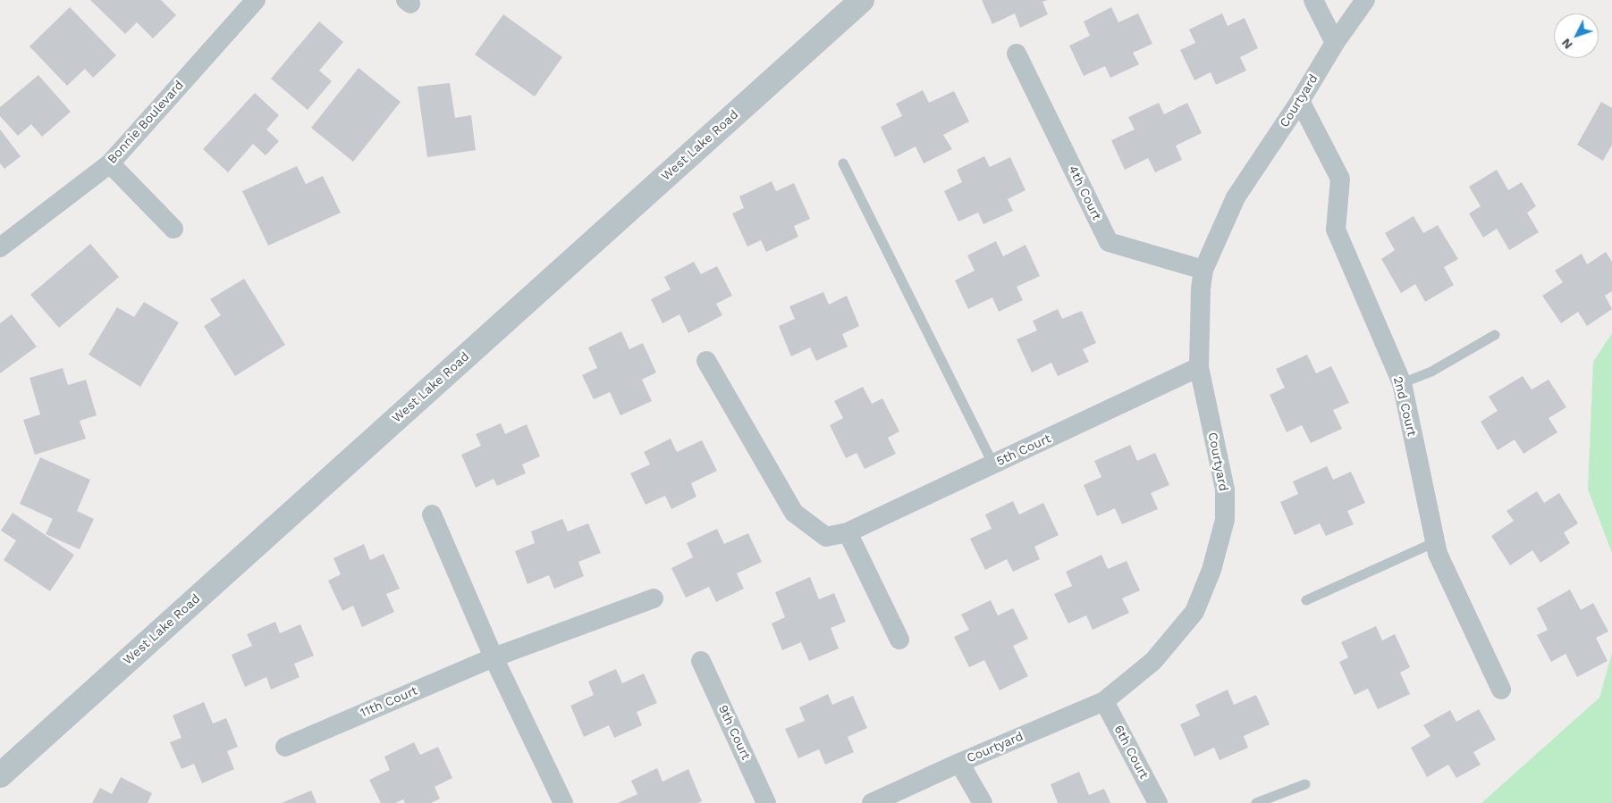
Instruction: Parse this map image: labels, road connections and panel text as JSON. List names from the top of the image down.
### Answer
{
  "streets": {
    "street": [
      "Courtyard",
      "Bonnie Boulevard",
      "West Lake Road",
      "4th Court",
      "2nd Court",
      "5th Court",
      "11th Court",
      "9th Court",
      "6th Court"
    ]
  },
  "crossings": [
    ["Courtyard", "4th Court"],
    ["Courtyard", "2nd Court"],
    ["Courtyard", "5th Court"],
    ["Courtyard", "6th Court"]
  ],
  "north": "bottom left"
}
